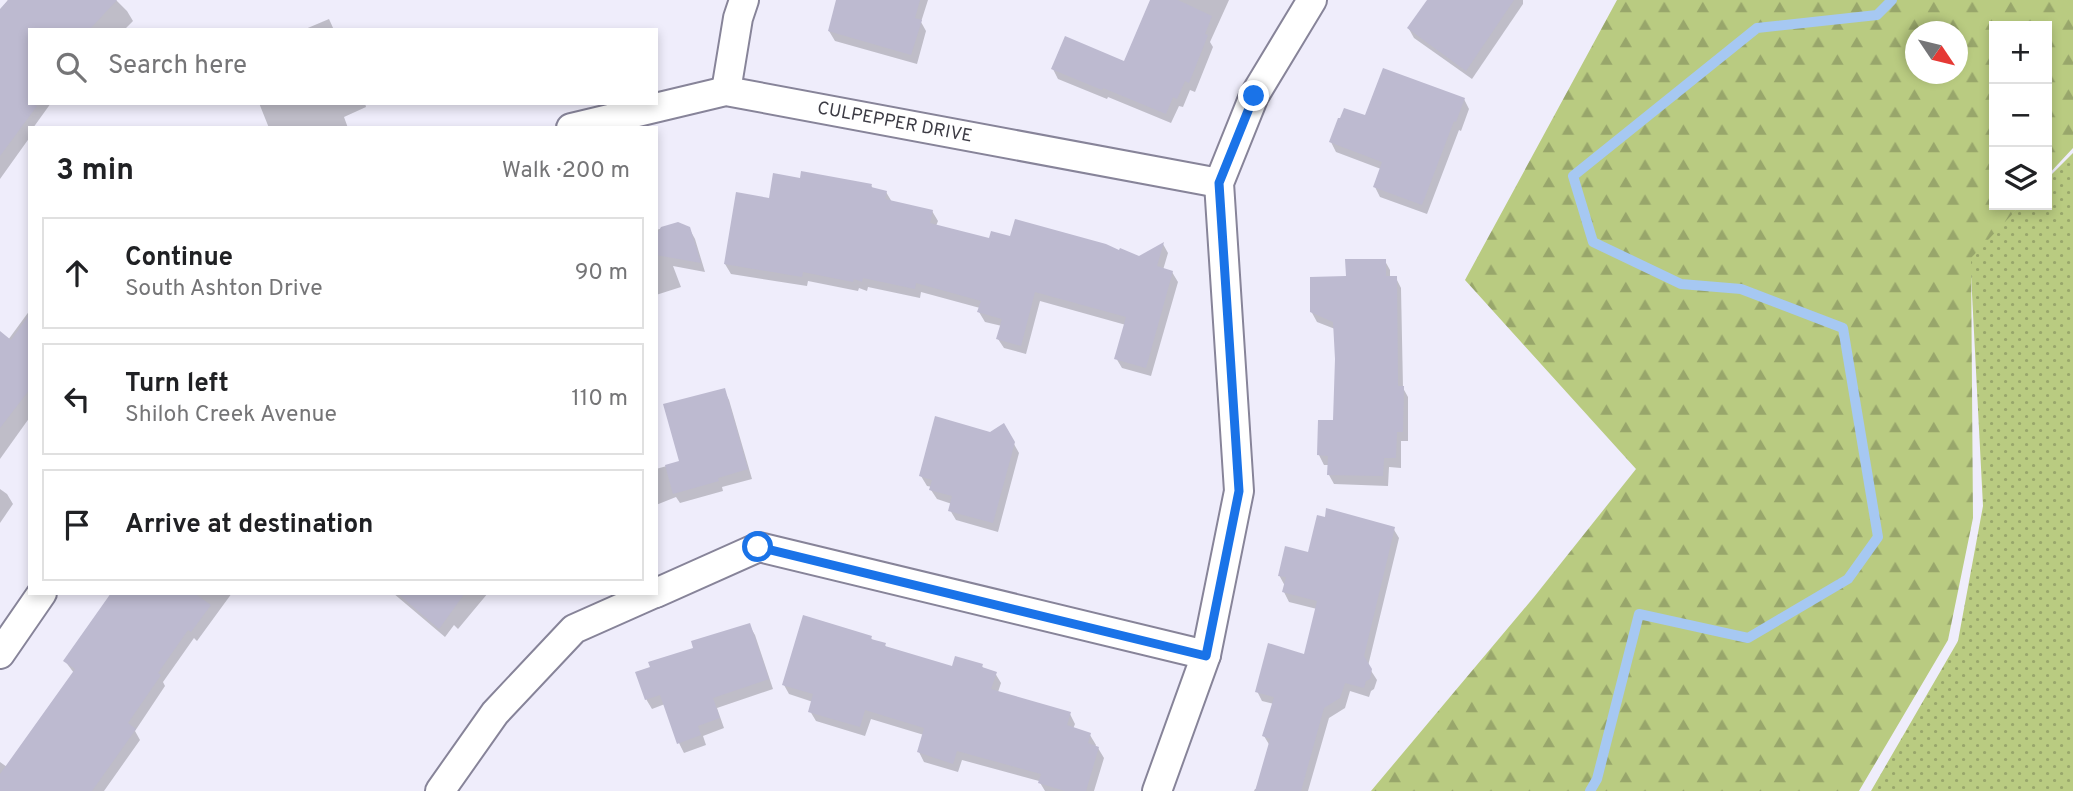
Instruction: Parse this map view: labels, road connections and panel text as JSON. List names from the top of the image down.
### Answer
{
  "streets": {
    "street": ["CULPEPPER DRIVE"]
  },
  "north": "bottom right",
  "page": {
    "map_buttons": ["+", "−"],
    "search": "Search here",
    "heading": ["3 min", "Walk · 200 m"],
    "list": [
      ["Continue", "South Ashton Drive", "90 m"],
      ["Turn left", "Shiloh Creek Avenue", "110 m"],
      "Arrive at destination"
    ]
  }
}
